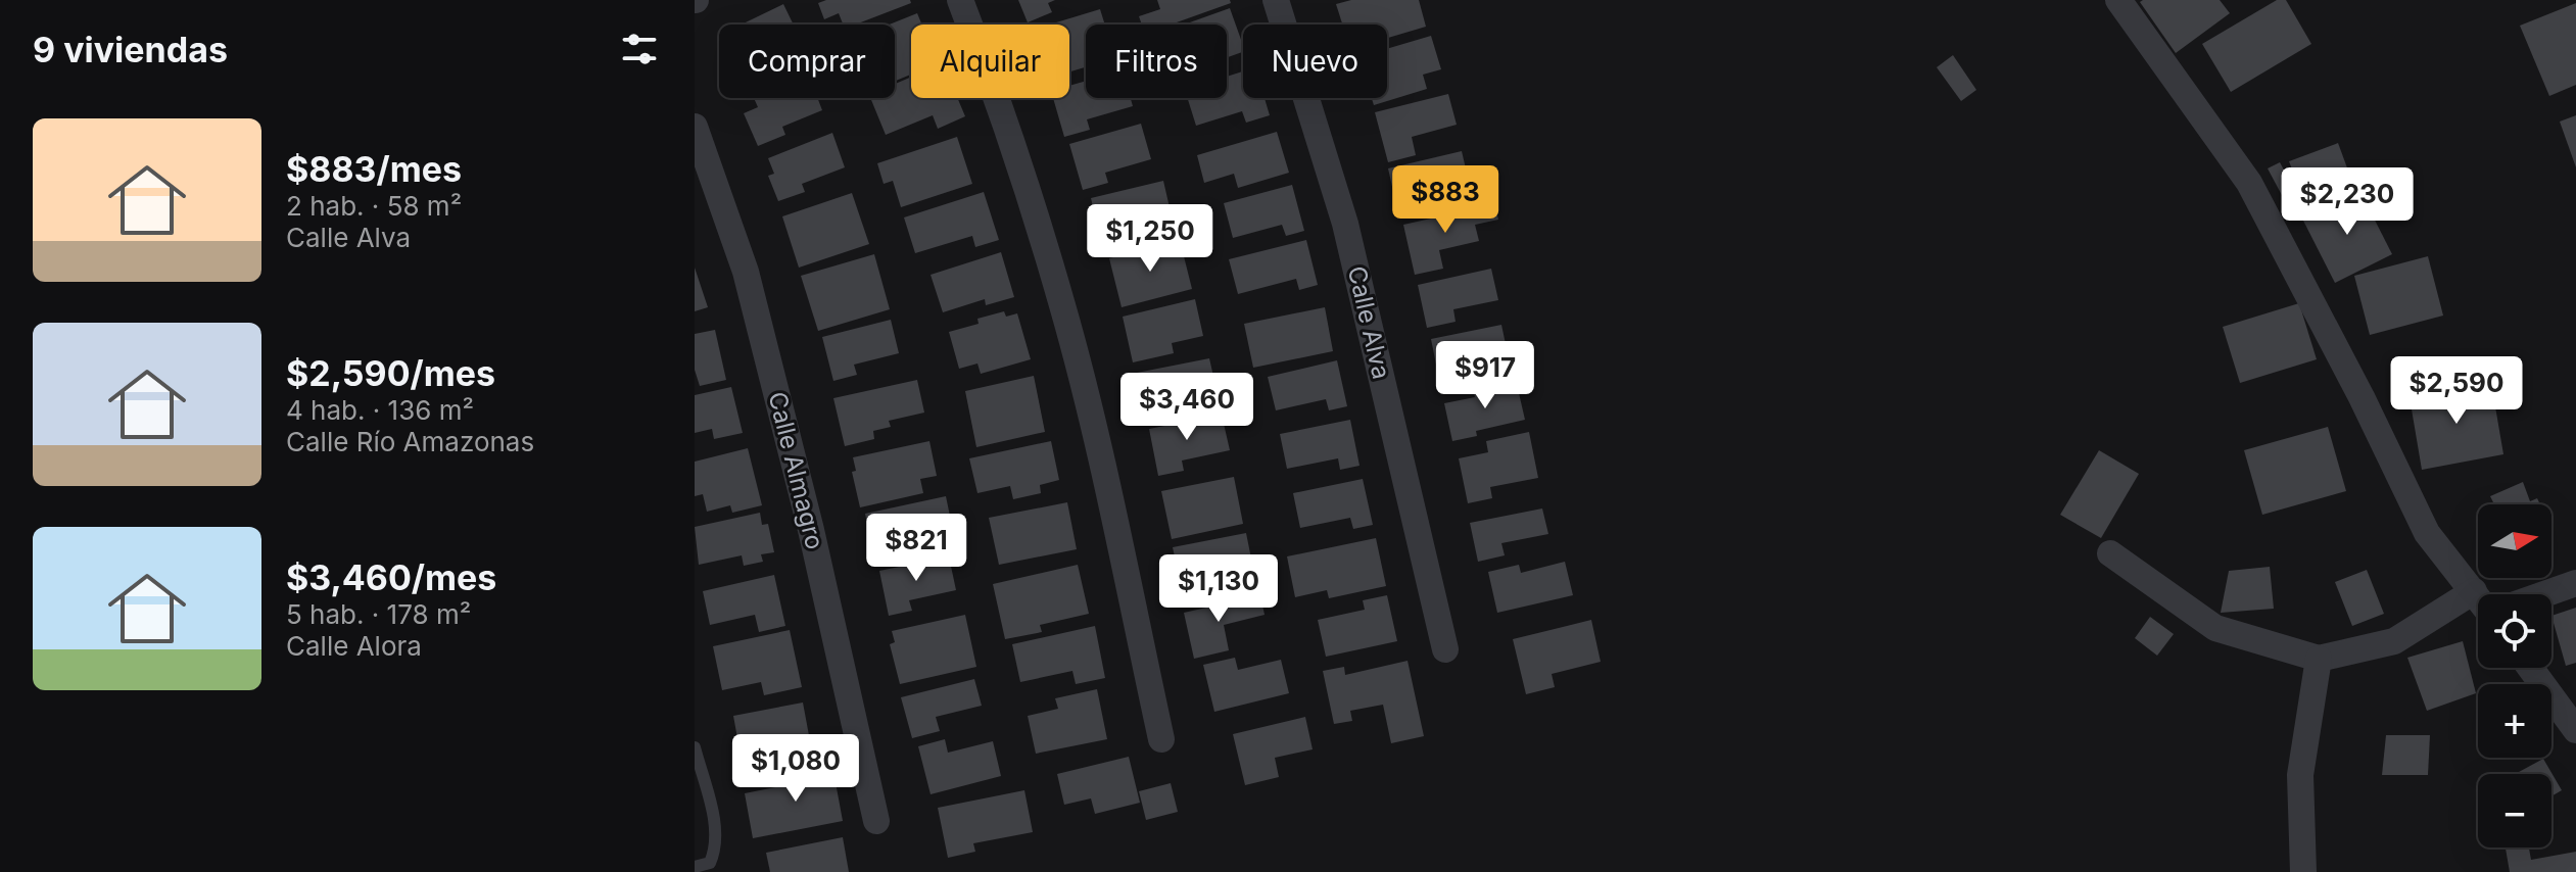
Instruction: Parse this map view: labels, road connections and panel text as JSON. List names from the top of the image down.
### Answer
{
  "streets": {
    "street": ["Calle Alva", "Calle Almagro"]
  },
  "north": "right",
  "page": {
    "heading": "9 viviendas",
    "chip": [
      "Comprar",
      "Alquilar",
      "Filtros",
      "Nuevo"
    ],
    "list": [
      {
        "name": "$883/mes",
        "note": "2 hab. · 58 m² · Calle Alva"
      },
      {
        "name": "$2,590/mes",
        "note": "4 hab. · 136 m² · Calle Río Amazonas"
      },
      {
        "name": "$3,460/mes",
        "note": "5 hab. · 178 m² · Calle Alora"
      }
    ],
    "price": [
      "$883",
      "$2,230",
      "$1,250",
      "$917",
      "$2,590",
      "$3,460",
      "$821",
      "$1,130",
      "$1,080"
    ],
    "map_buttons": ["+", "−"]
  }
}
